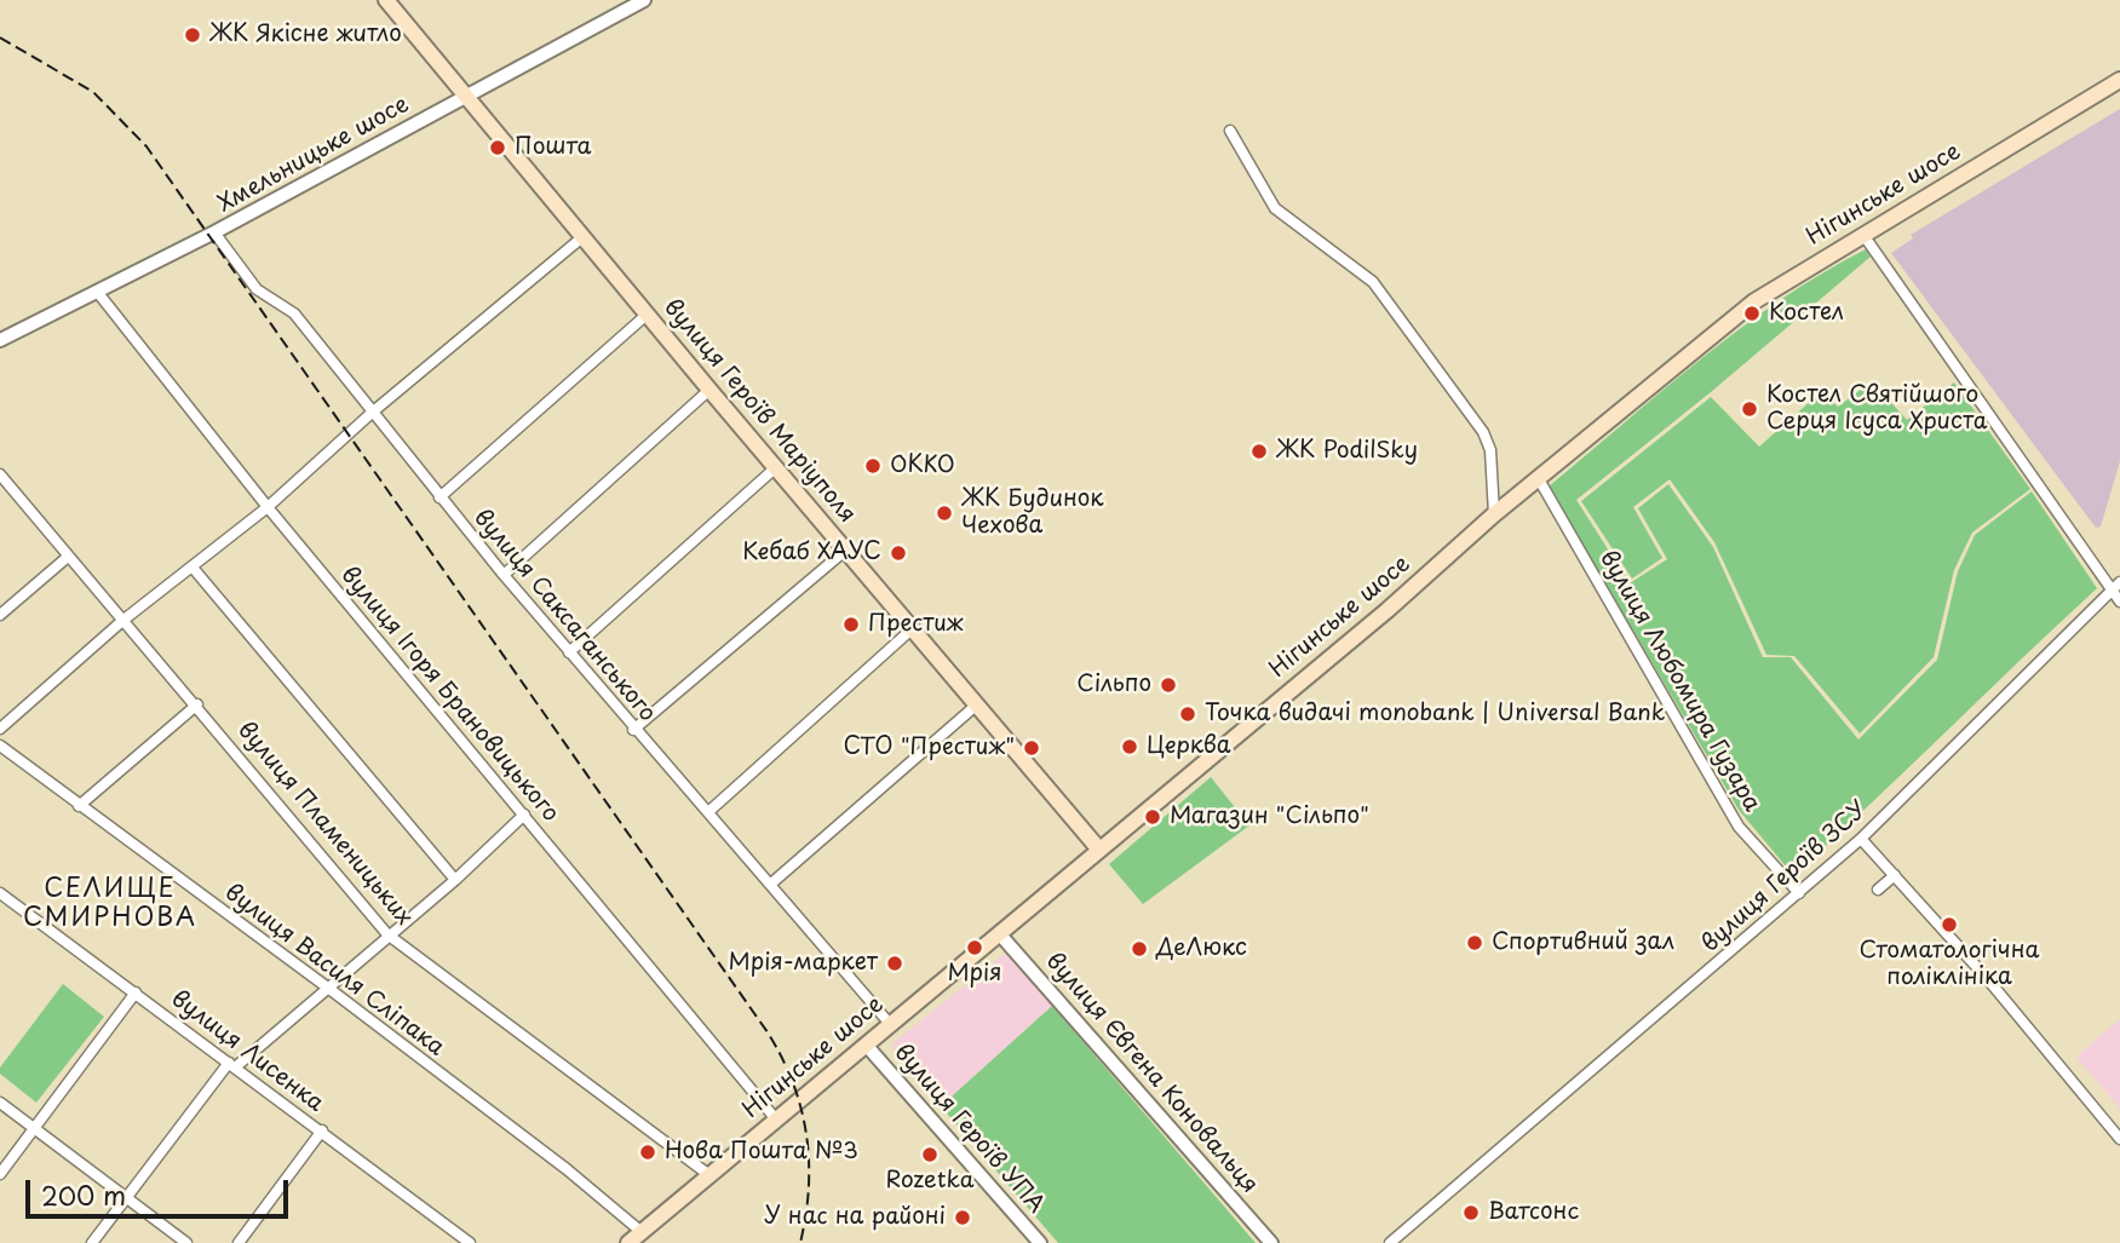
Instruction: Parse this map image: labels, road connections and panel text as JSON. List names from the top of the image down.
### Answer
{
  "streets": {
    "main road": ["Нігинське шосе", "вулиця Героїв Маріуполя"],
    "street": [
      "Хмельницьке шосе",
      "вулиця Саксаганського",
      "вулиця Любомира Гузара",
      "вулиця Ігоря Брановицького",
      "вулиця Пламеницьких",
      "вулиця Героїв ЗСУ",
      "вулиця Василя Сліпака",
      "вулиця Лисенка",
      "вулиця Євгена Коновальця",
      "вулиця Героїв УПА"
    ]
  },
  "crossings": [
    ["Хмельницьке шосе", "вулиця Героїв Маріуполя"],
    ["Хмельницьке шосе", "вулиця Саксаганського"],
    ["Хмельницьке шосе", "вулиця Ігоря Брановицького"],
    ["Нігинське шосе", "вулиця Героїв Маріуполя"],
    ["Нігинське шосе", "вулиця Саксаганського"],
    ["Нігинське шосе", "вулиця Любомира Гузара"],
    ["Нігинське шосе", "вулиця Ігоря Брановицького"],
    ["Нігинське шосе", "вулиця Пламеницьких"],
    ["Нігинське шосе", "вулиця Василя Сліпака"],
    ["Нігинське шосе", "вулиця Євгена Коновальця"],
    ["Нігинське шосе", "вулиця Героїв УПА"],
    ["вулиця Любомира Гузара", "вулиця Героїв ЗСУ"]
  ],
  "districts": ["СЕЛИЩЕ СМИРНОВА"],
  "places": [
    "ЖК Якісне житло",
    "Пошта",
    "Костел",
    "Костел Святійшого Серця Ісуса Христа",
    "ЖК PodilSky",
    "ОККО",
    "ЖК Будинок Чехова",
    "Кебаб ХАУС",
    "Престиж",
    "Сільпо",
    "Точка видачі monobank | Universal Bank",
    "Церква",
    "СТО \"Престиж\"",
    "Магазин \"Сільпо\"",
    "Стоматологічна поліклініка",
    "Спортивний зал",
    "Мрія",
    "ДеЛюкс",
    "Мрія-маркет",
    "Нова Пошта №3",
    "Rozetka",
    "Ватсонс",
    "У нас на районі"
  ],
  "scale_bar": "200 m"
}
